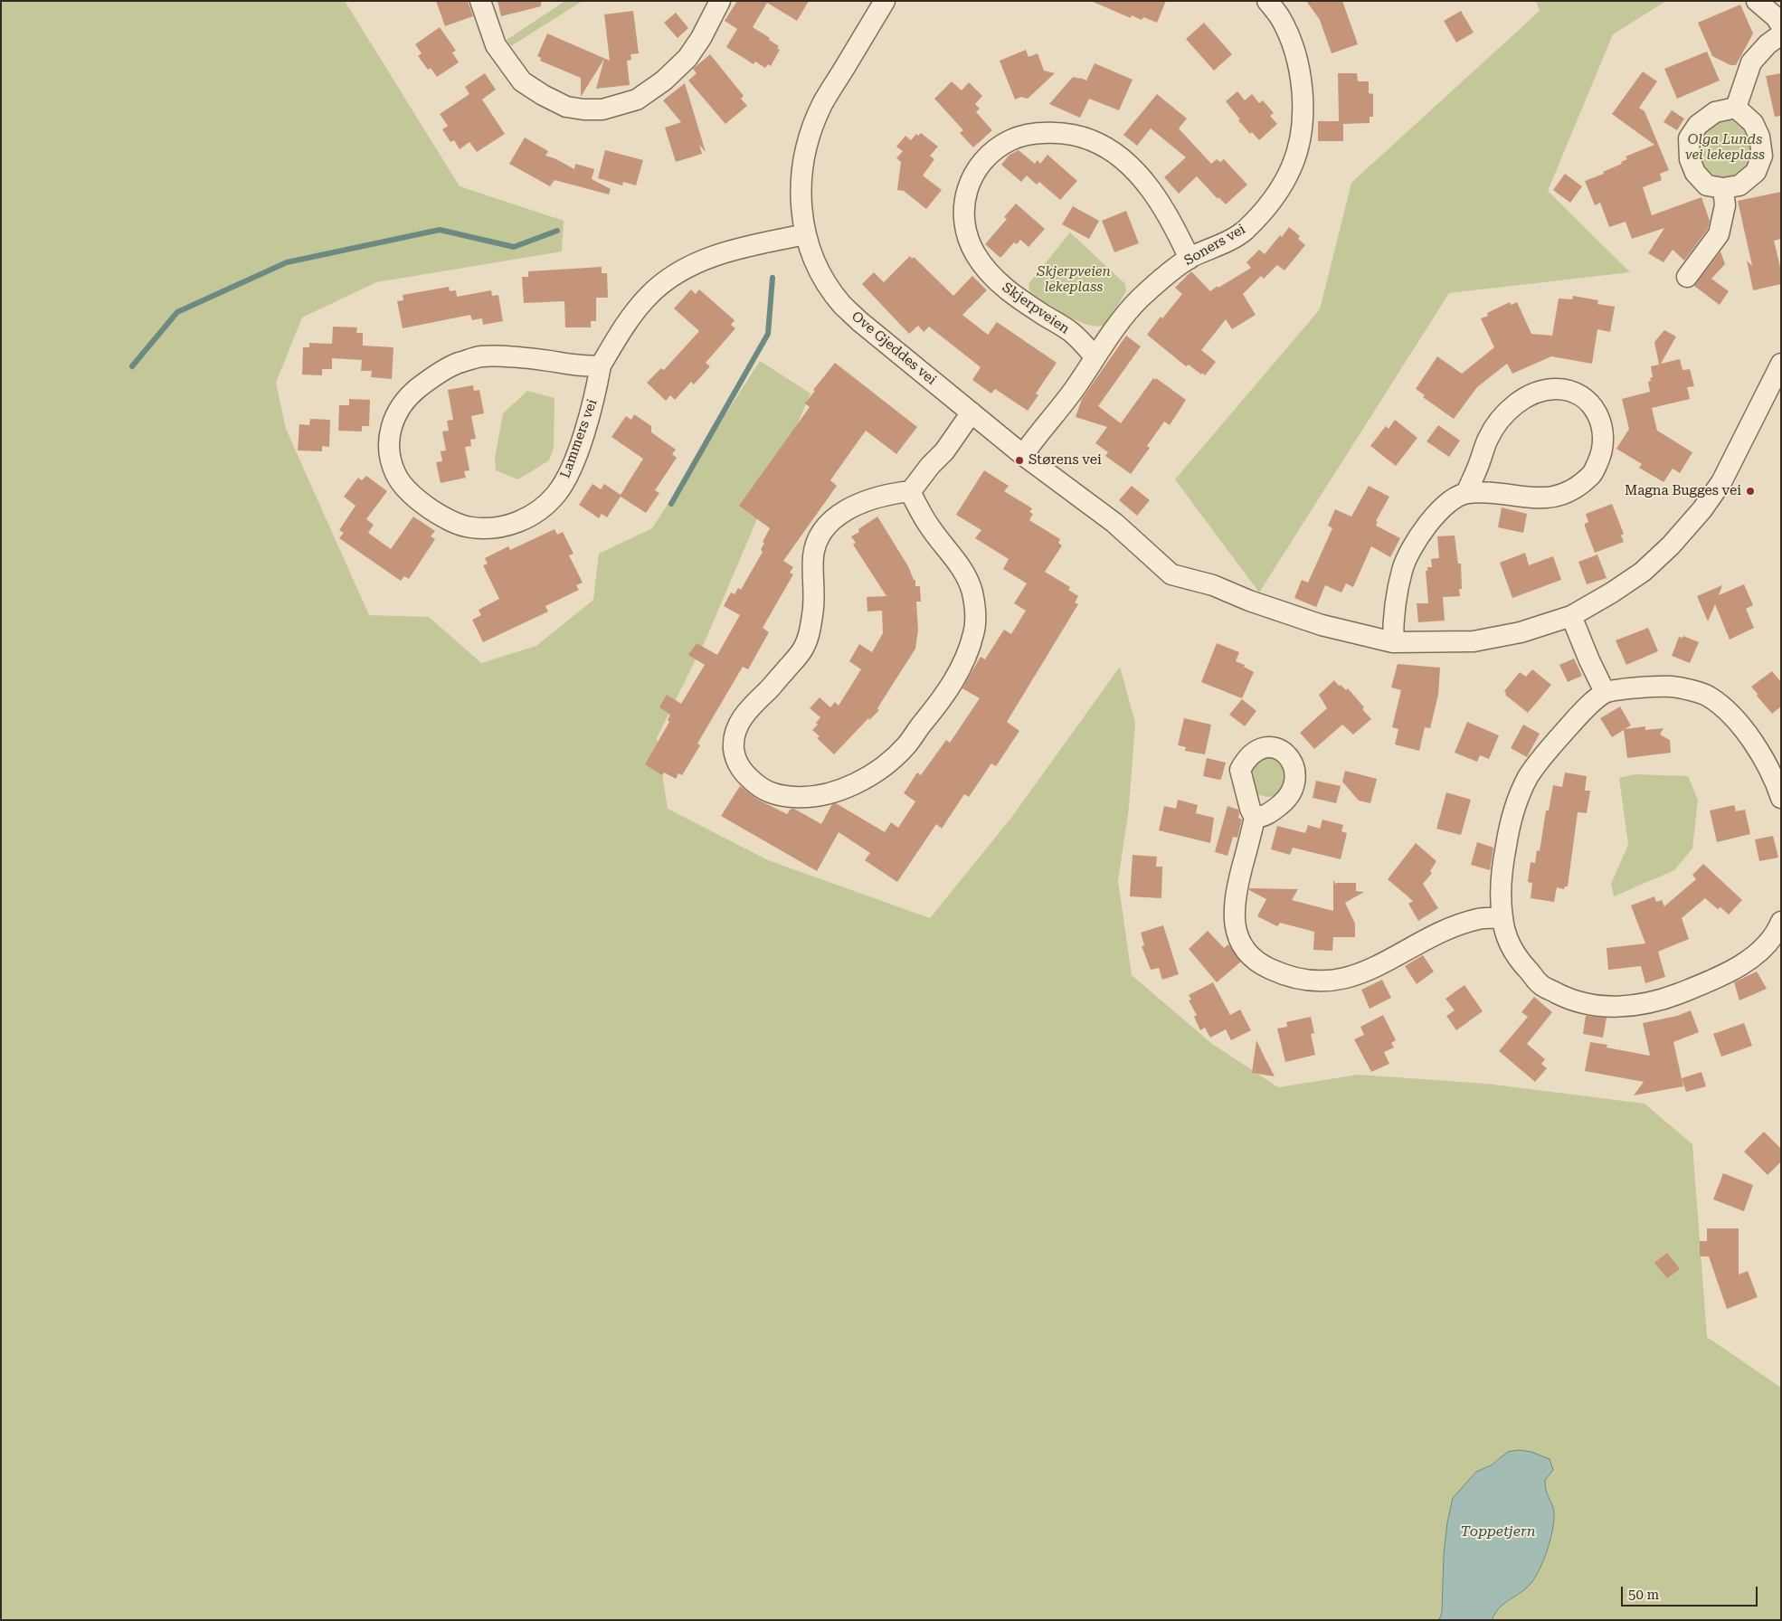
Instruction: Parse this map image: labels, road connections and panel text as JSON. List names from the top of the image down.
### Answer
{
  "streets": {
    "street": [
      "Soners vei",
      "Skjerpveien",
      "Ove Gjeddes vei",
      "Lammers vei"
    ]
  },
  "crossings": [
    ["Soners vei", "Skjerpveien"],
    ["Soners vei", "Ove Gjeddes vei"],
    ["Ove Gjeddes vei", "Lammers vei"]
  ],
  "water": ["Toppetjern"],
  "parks": ["Olga Lunds vei lekeplass", "Skjerpveien lekeplass"],
  "places": ["Størens vei", "Magna Bugges vei"],
  "scale_bar": "50 m"
}
